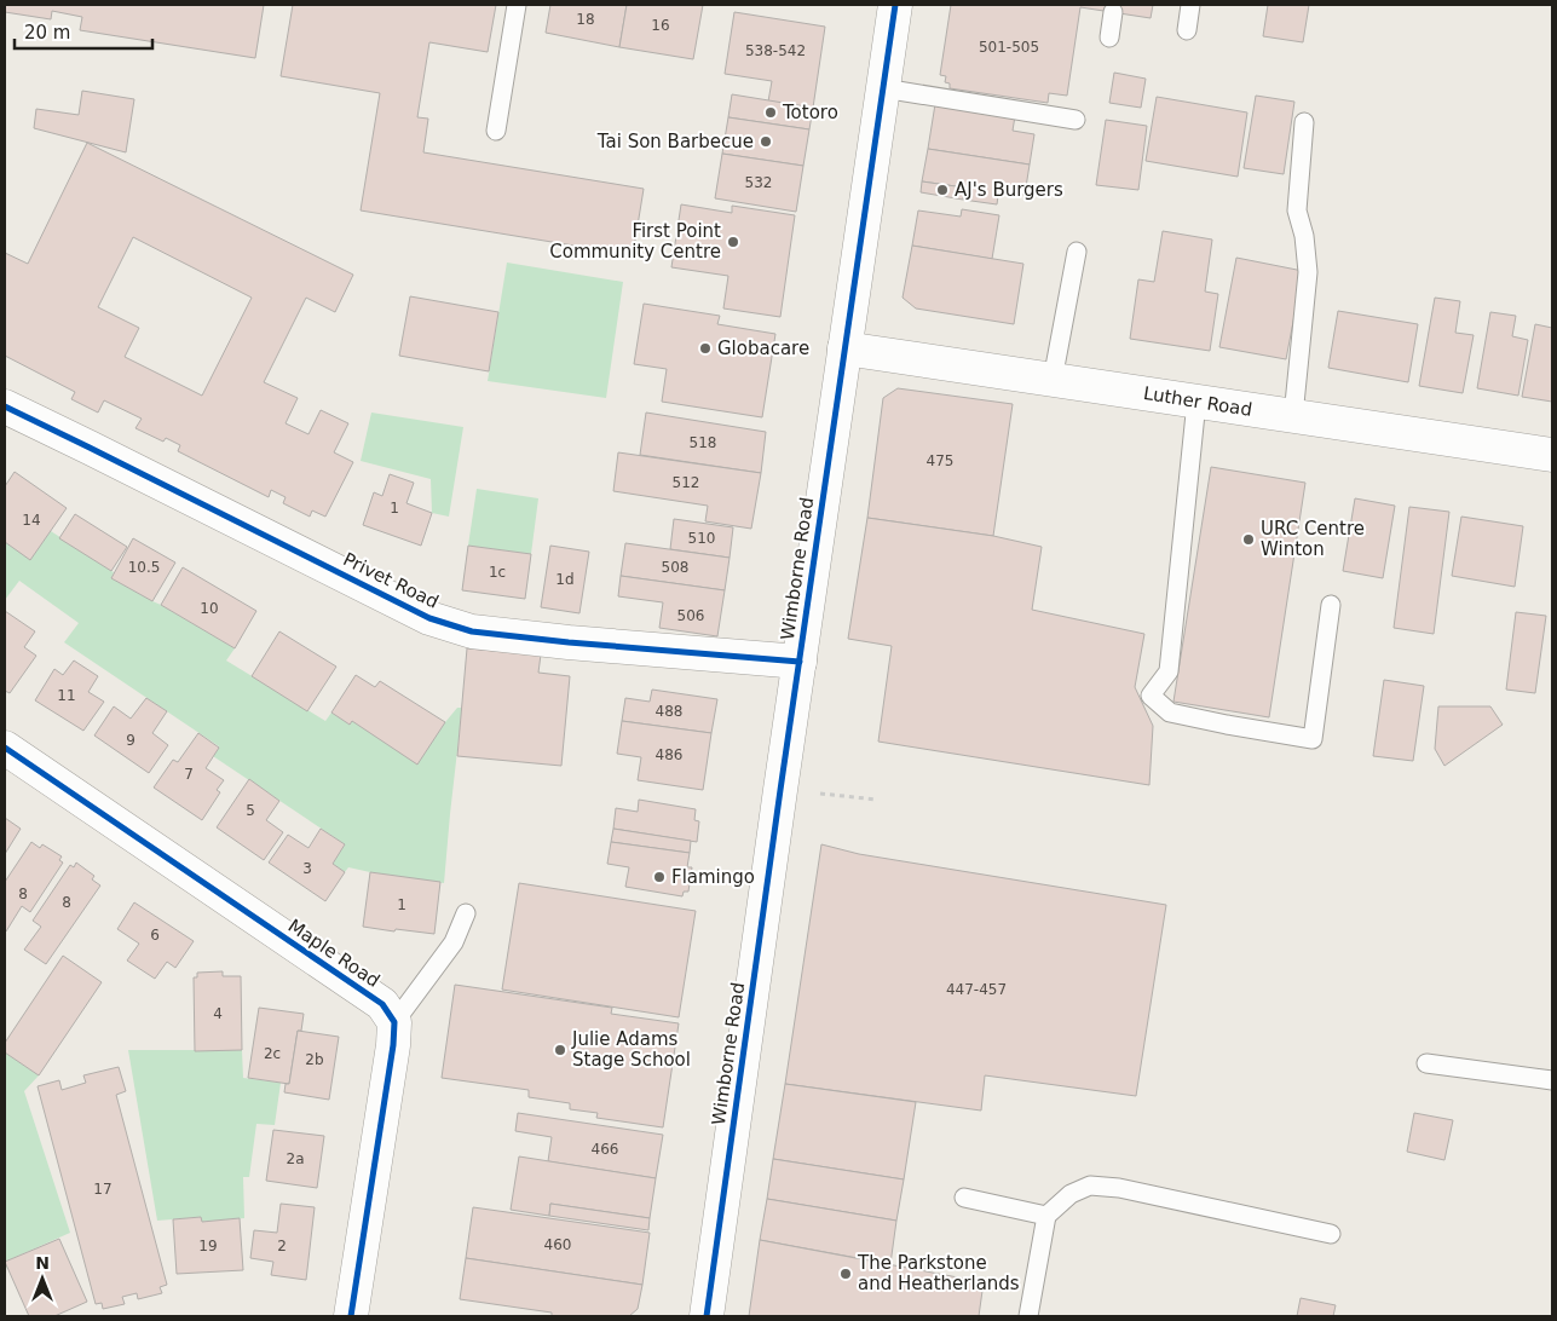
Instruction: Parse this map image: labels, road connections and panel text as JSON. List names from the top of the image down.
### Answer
{
  "streets": {
    "street": [
      "Luther Road",
      "Wimborne Road",
      "Privet Road",
      "Maple Road"
    ]
  },
  "crossings": [
    ["Luther Road", "Wimborne Road"],
    ["Wimborne Road", "Privet Road"]
  ],
  "places": [
    "Totoro",
    "Tai Son Barbecue",
    "AJ's Burgers",
    "First Point Community Centre",
    "Globacare",
    "URC Centre Winton",
    "Flamingo",
    "Julie Adams Stage School",
    "The Parkstone and Heatherlands"
  ],
  "house_numbers": [
    "18",
    "16",
    "501-505",
    "538-542",
    "532",
    "518",
    "475",
    "512",
    "1",
    "14",
    "510",
    "10.5",
    "508",
    "1c",
    "1d",
    "10",
    "506",
    "11",
    "488",
    "9",
    "486",
    "7",
    "5",
    "3",
    "8",
    "8",
    "1",
    "6",
    "447-457",
    "4",
    "2c",
    "2b",
    "466",
    "2a",
    "17",
    "460",
    "19",
    "2"
  ],
  "scale_bar": "20 m",
  "north": "top"
}
